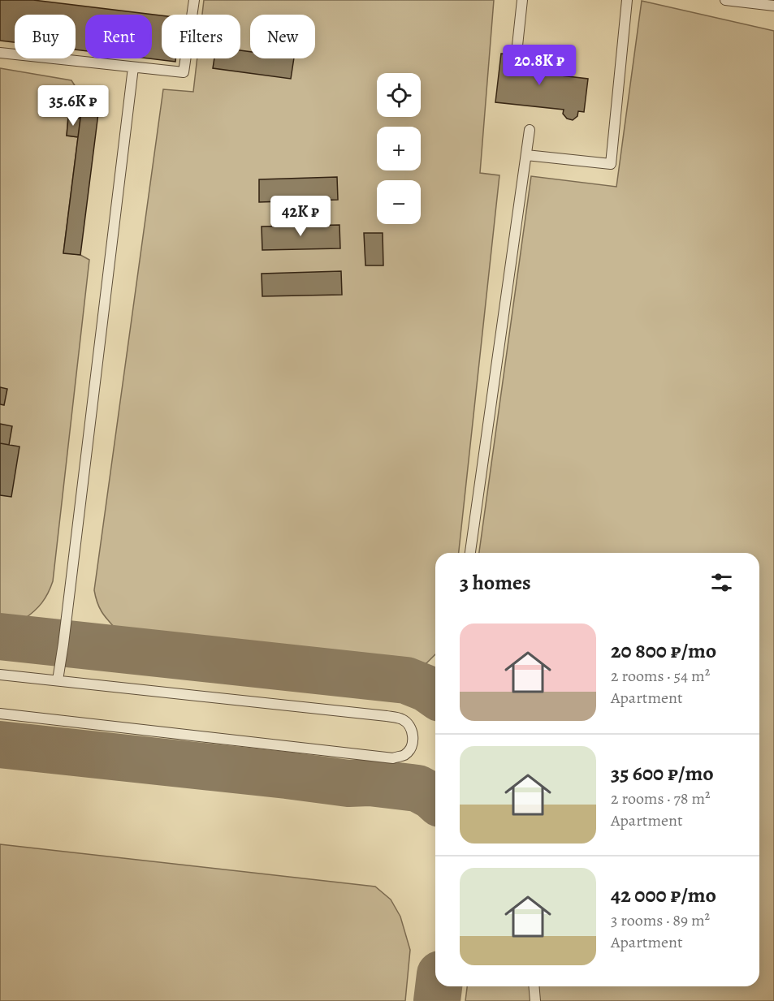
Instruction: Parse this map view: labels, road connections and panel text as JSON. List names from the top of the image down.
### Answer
{
  "page": {
    "chip": [
      "Buy",
      "Rent",
      "Filters",
      "New"
    ],
    "price": ["20.8K ₽", "35.6K ₽", "42K ₽"],
    "map_buttons": ["+", "−"],
    "heading": "3 homes",
    "list": [
      {
        "name": "20 800 ₽/mo",
        "note": "2 rooms · 54 m² · Apartment"
      },
      {
        "name": "35 600 ₽/mo",
        "note": "2 rooms · 78 m² · Apartment"
      },
      {
        "name": "42 000 ₽/mo",
        "note": "3 rooms · 89 m² · Apartment"
      }
    ]
  }
}
